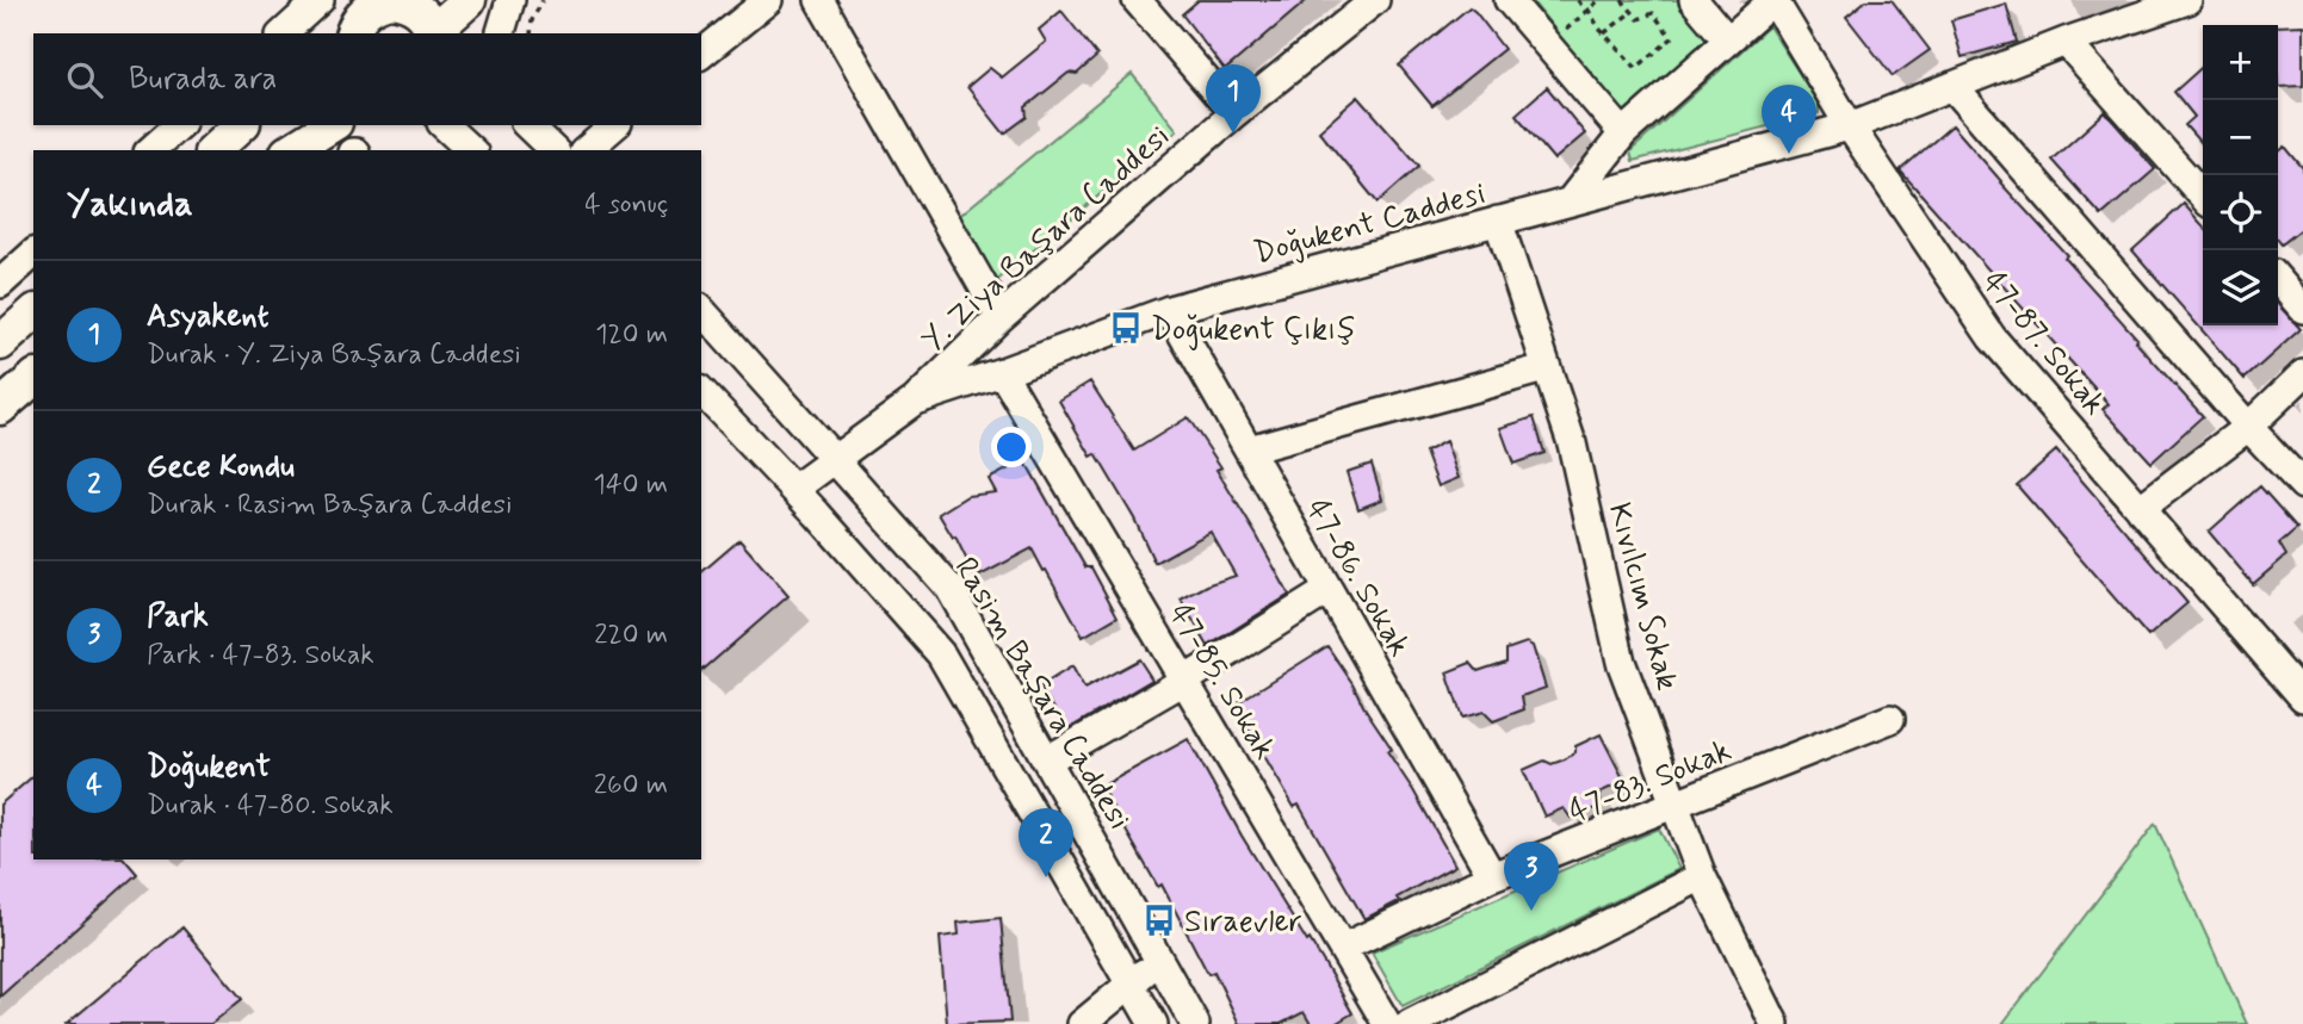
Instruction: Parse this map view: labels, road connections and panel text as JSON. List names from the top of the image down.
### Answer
{
  "streets": {
    "street": [
      "Doğukent Caddesi",
      "Y. Ziya Başara Caddesi",
      "47-87. Sokak",
      "47-86. Sokak",
      "Kıvılcım Sokak",
      "47-85. Sokak",
      "Rasim Başara Caddesi",
      "47-83. Sokak"
    ]
  },
  "crossings": [
    ["Doğukent Caddesi", "Y. Ziya Başara Caddesi"],
    ["Doğukent Caddesi", "47-87. Sokak"],
    ["Doğukent Caddesi", "47-86. Sokak"],
    ["Doğukent Caddesi", "Kıvılcım Sokak"],
    ["Doğukent Caddesi", "47-85. Sokak"],
    ["Y. Ziya Başara Caddesi", "Rasim Başara Caddesi"],
    ["47-86. Sokak", "47-83. Sokak"],
    ["Kıvılcım Sokak", "47-83. Sokak"],
    ["47-85. Sokak", "47-83. Sokak"]
  ],
  "places": {
    "bus stop": ["Doğukent Çıkış", "Sıraevler"]
  },
  "page": {
    "map_buttons": ["+", "−"],
    "search": "Burada ara",
    "pins": [
      "1",
      "4",
      "2",
      "3"
    ],
    "heading": ["Yakında", "4 sonuç"],
    "list": [
      {
        "mark": "1",
        "name": "Asyakent",
        "note": "Durak · Y. Ziya Başara Caddesi",
        "value": "120 m"
      },
      {
        "mark": "2",
        "name": "Gece Kondu",
        "note": "Durak · Rasim Başara Caddesi",
        "value": "140 m"
      },
      {
        "mark": "3",
        "name": "Park",
        "note": "Park · 47-83. Sokak",
        "value": "220 m"
      },
      {
        "mark": "4",
        "name": "Doğukent",
        "note": "Durak · 47-80. Sokak",
        "value": "260 m"
      }
    ]
  }
}
